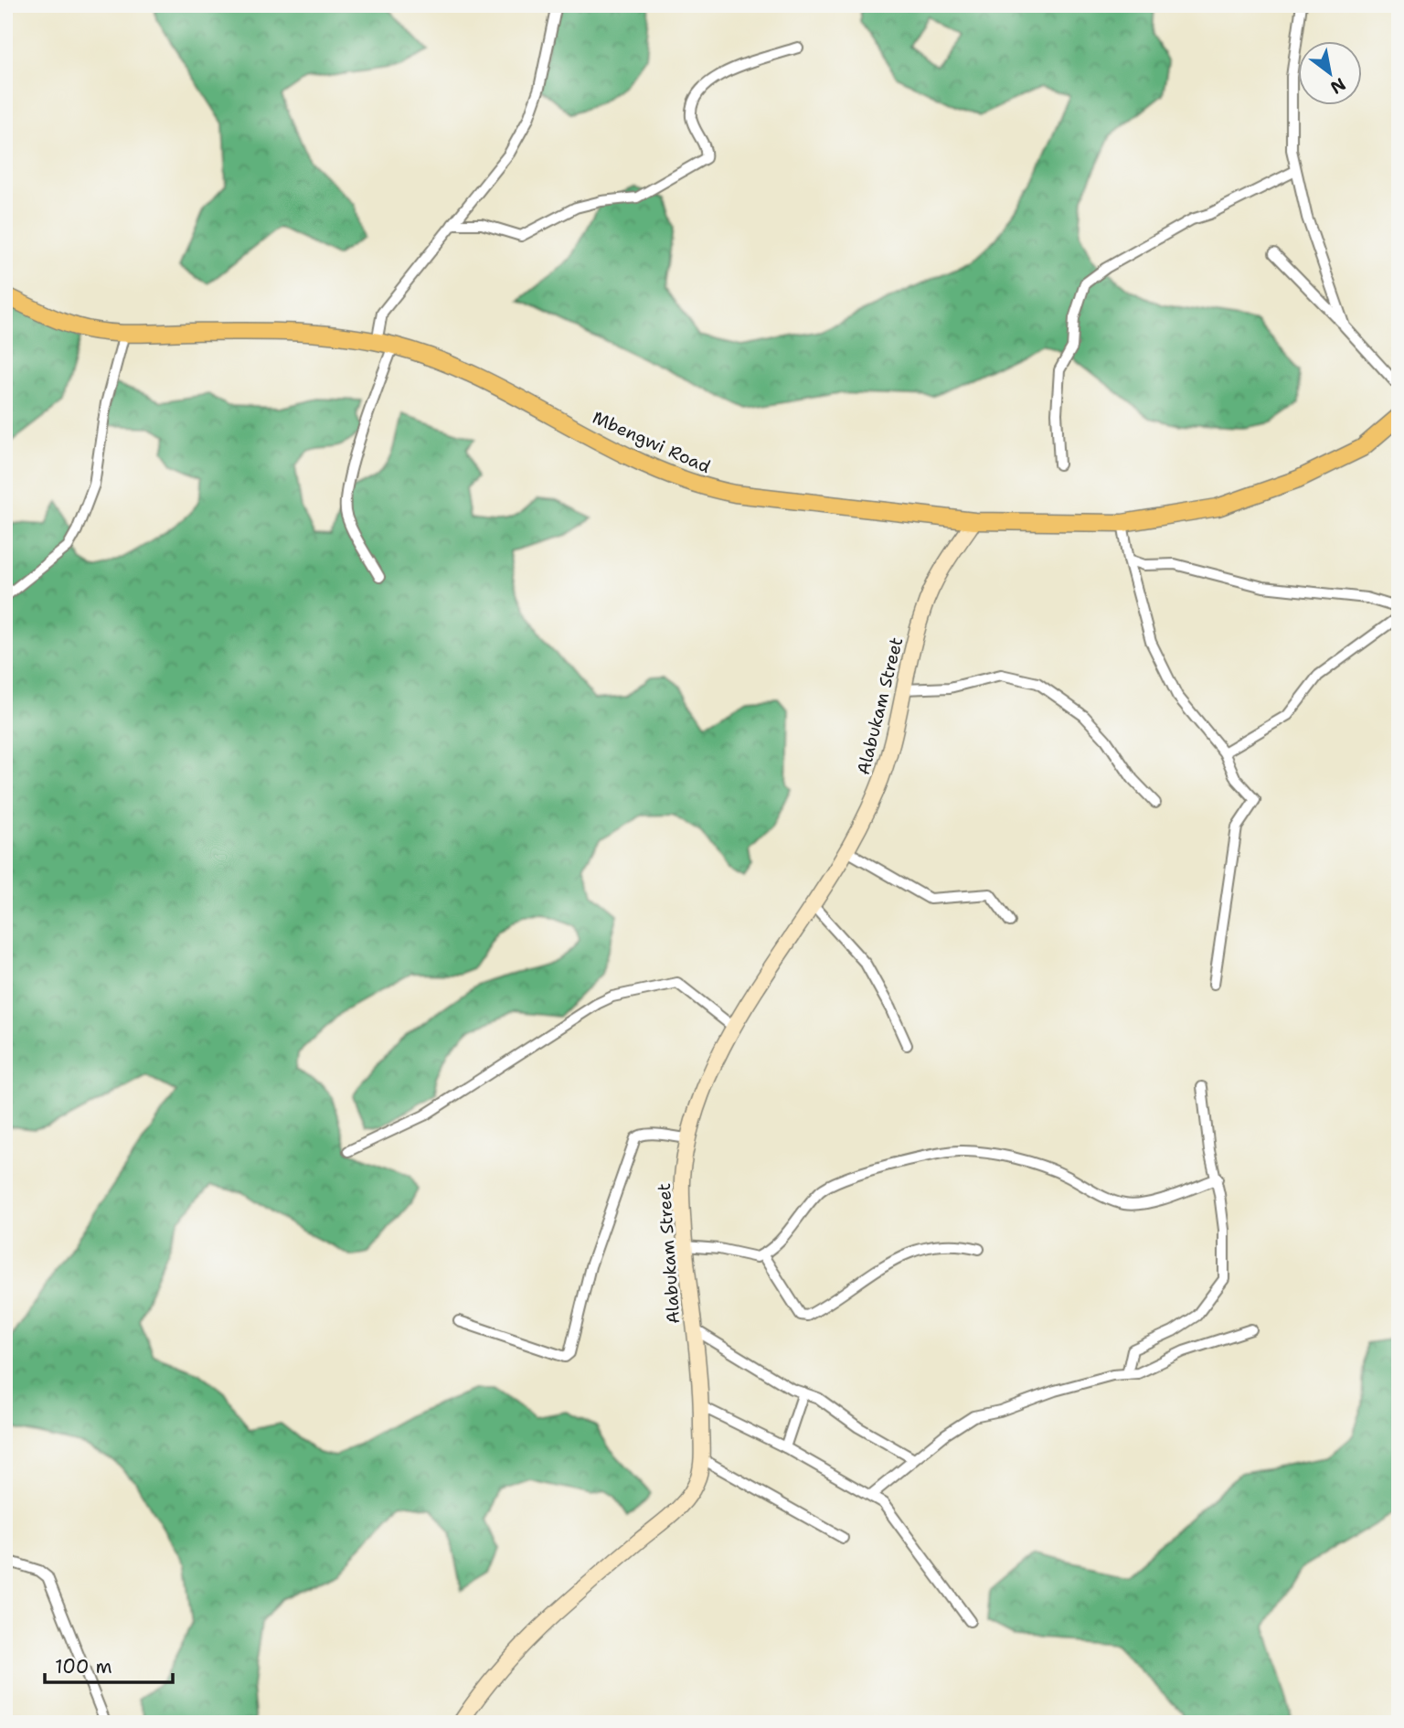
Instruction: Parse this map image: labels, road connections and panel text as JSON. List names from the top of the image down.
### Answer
{
  "streets": {
    "main road": ["Mbengwi Road"],
    "street": ["Alabukam Street"]
  },
  "crossings": [
    ["Mbengwi Road", "Alabukam Street"]
  ],
  "scale_bar": "100 m",
  "north": "bottom right"
}
